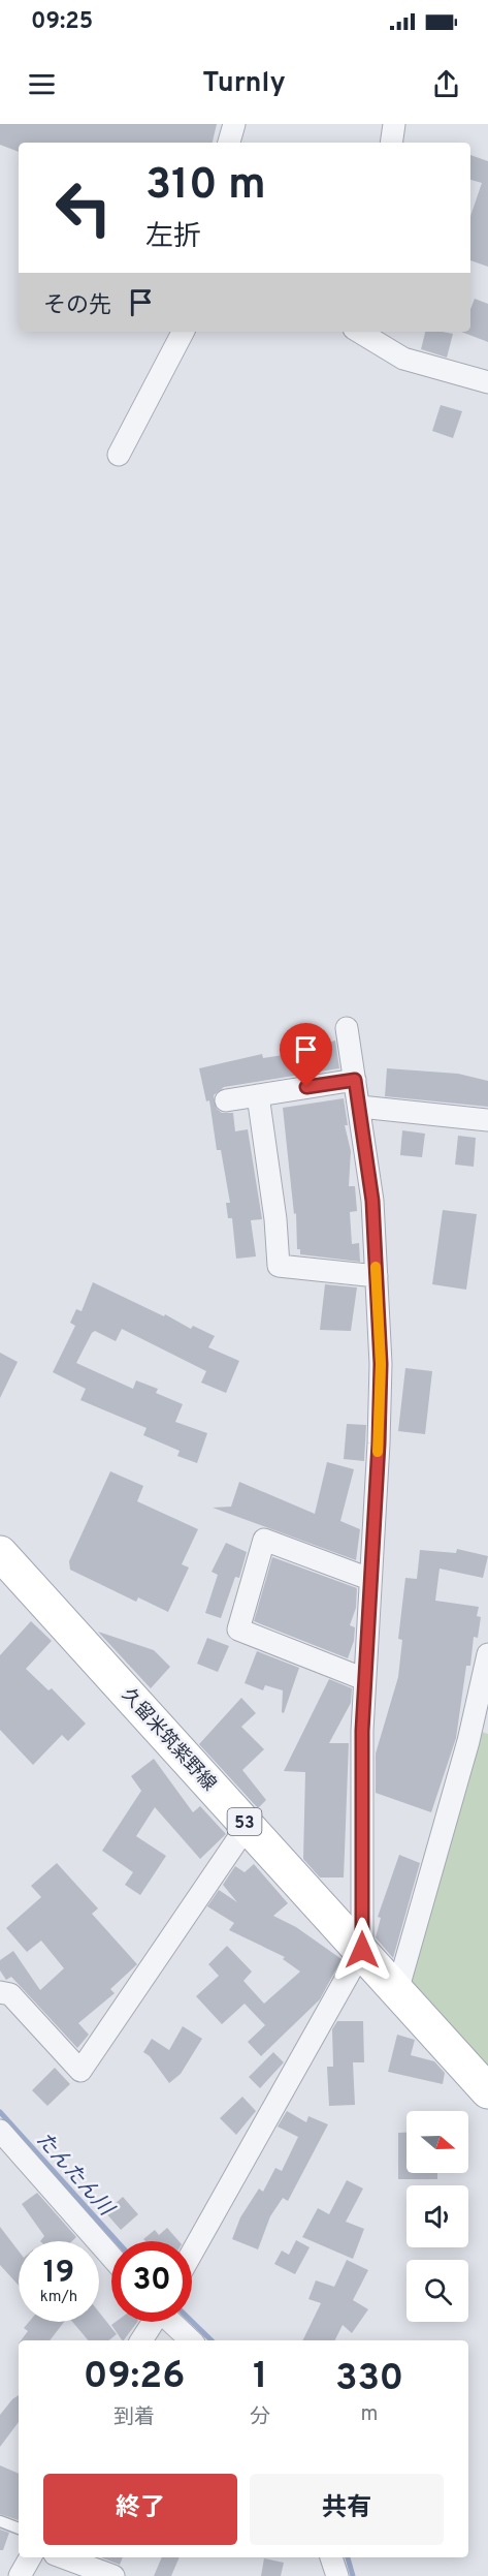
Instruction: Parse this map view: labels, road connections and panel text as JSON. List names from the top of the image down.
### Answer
{
  "streets": {
    "main road": ["久留米筑紫野線", "53"]
  },
  "water": ["たんたん川"],
  "north": "right",
  "page": {
    "status": "09:25",
    "header": "Turnly",
    "turn": ["310 m", "左折"],
    "then": "その先",
    "speed": "19 km/h",
    "limit": "30",
    "eta": [
      "09:26",
      "到着",
      "1",
      "分",
      "330",
      "m"
    ],
    "buttons": ["終了", "共有"]
  }
}
